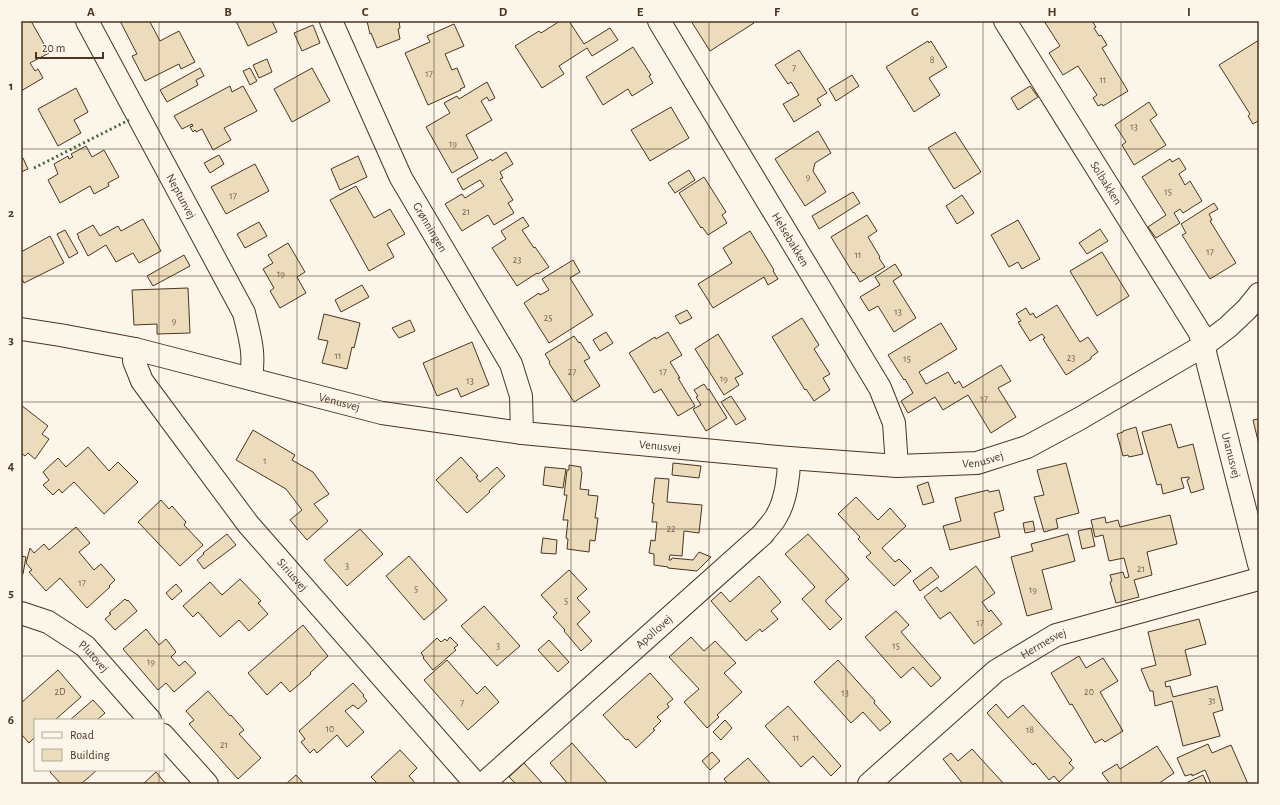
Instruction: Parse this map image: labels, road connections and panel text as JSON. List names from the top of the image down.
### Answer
{
  "streets": {
    "street": [
      "Solbakken",
      "Neptunvej",
      "Grønningen",
      "Helsebakken",
      "Venusvej",
      "Uranusvej",
      "Siriusvej",
      "Apollovej",
      "Hermesvej",
      "Plutovej"
    ]
  },
  "crossings": [
    ["Solbakken", "Venusvej"],
    ["Solbakken", "Uranusvej"],
    ["Neptunvej", "Venusvej"],
    ["Grønningen", "Venusvej"],
    ["Helsebakken", "Venusvej"],
    ["Venusvej", "Uranusvej"],
    ["Venusvej", "Siriusvej"],
    ["Venusvej", "Apollovej"]
  ],
  "house_numbers": [
    "8",
    "7",
    "17",
    "11",
    "13",
    "19",
    "9",
    "15",
    "17",
    "21",
    "17",
    "11",
    "23",
    "19",
    "13",
    "25",
    "9",
    "11",
    "23",
    "15",
    "27",
    "17",
    "19",
    "13",
    "17",
    "1",
    "22",
    "3",
    "21",
    "17",
    "5",
    "19",
    "5",
    "17",
    "3",
    "15",
    "19",
    "2D",
    "20",
    "13",
    "31",
    "7",
    "10",
    "18",
    "11",
    "21"
  ],
  "legend": ["Road", "Building"],
  "scale_bar": "20 m",
  "grid": {
    "columns": [
      "A",
      "B",
      "C",
      "D",
      "E",
      "F",
      "G",
      "H",
      "I"
    ],
    "rows": [
      "1",
      "2",
      "3",
      "4",
      "5",
      "6"
    ]
  }
}
